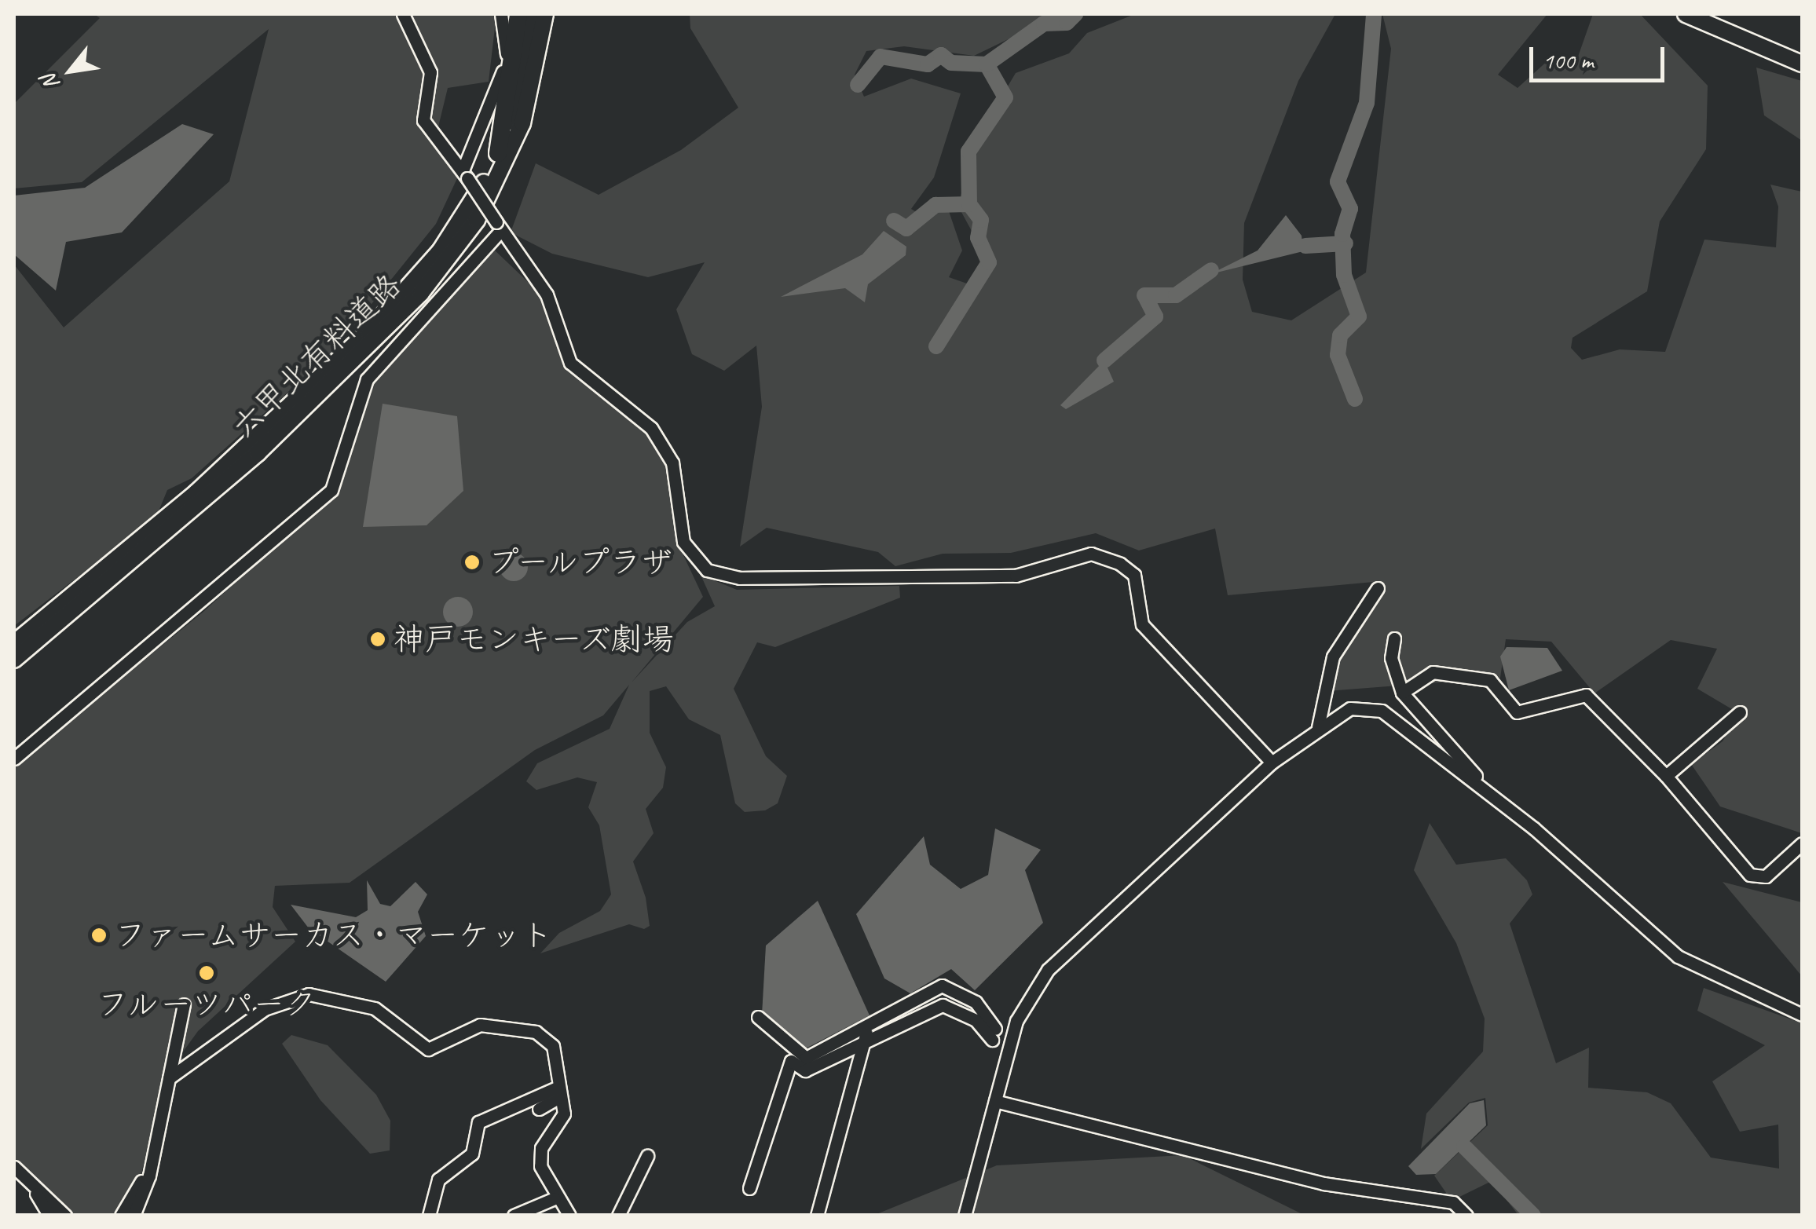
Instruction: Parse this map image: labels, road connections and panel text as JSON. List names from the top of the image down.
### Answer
{
  "streets": {
    "main road": ["六甲北有料道路"]
  },
  "places": [
    "プールプラザ",
    "神戸モンキーズ劇場",
    "ファームサーカス・マーケット",
    "フルーツパーク"
  ],
  "scale_bar": "100 m",
  "north": "bottom left"
}
